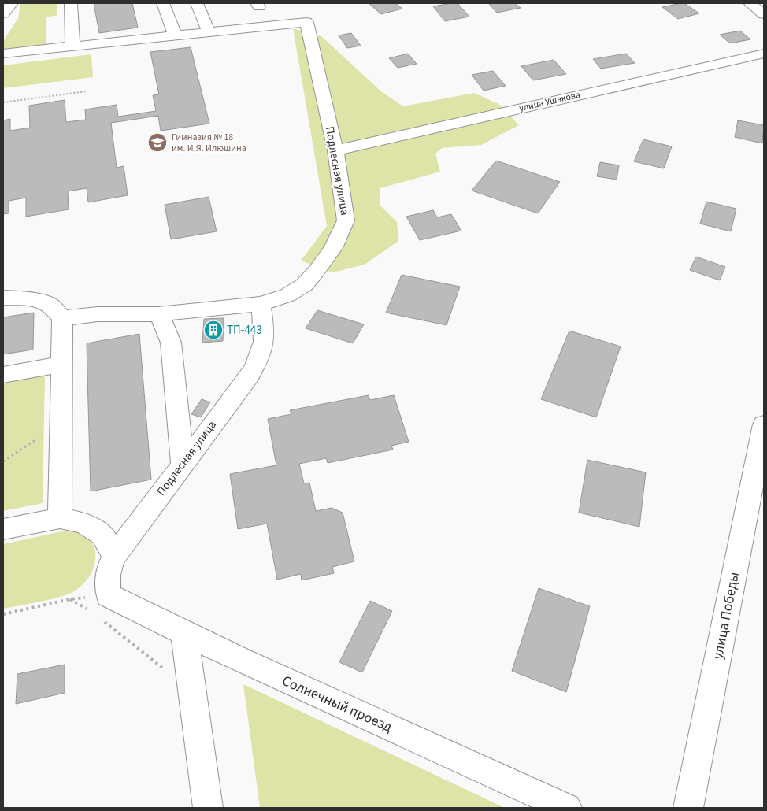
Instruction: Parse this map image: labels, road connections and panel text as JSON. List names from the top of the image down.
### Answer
{
  "streets": {
    "street": [
      "улица Ушакова",
      "Подлесная улица",
      "улица Победы",
      "Солнечный проезд"
    ]
  },
  "crossings": [
    ["улица Ушакова", "Подлесная улица"],
    ["Подлесная улица", "Солнечный проезд"]
  ],
  "places": {
    "school or university": ["Гимназия № 18 им. И.Я. Илюшина"],
    "building": ["ТП-443"]
  }
}
